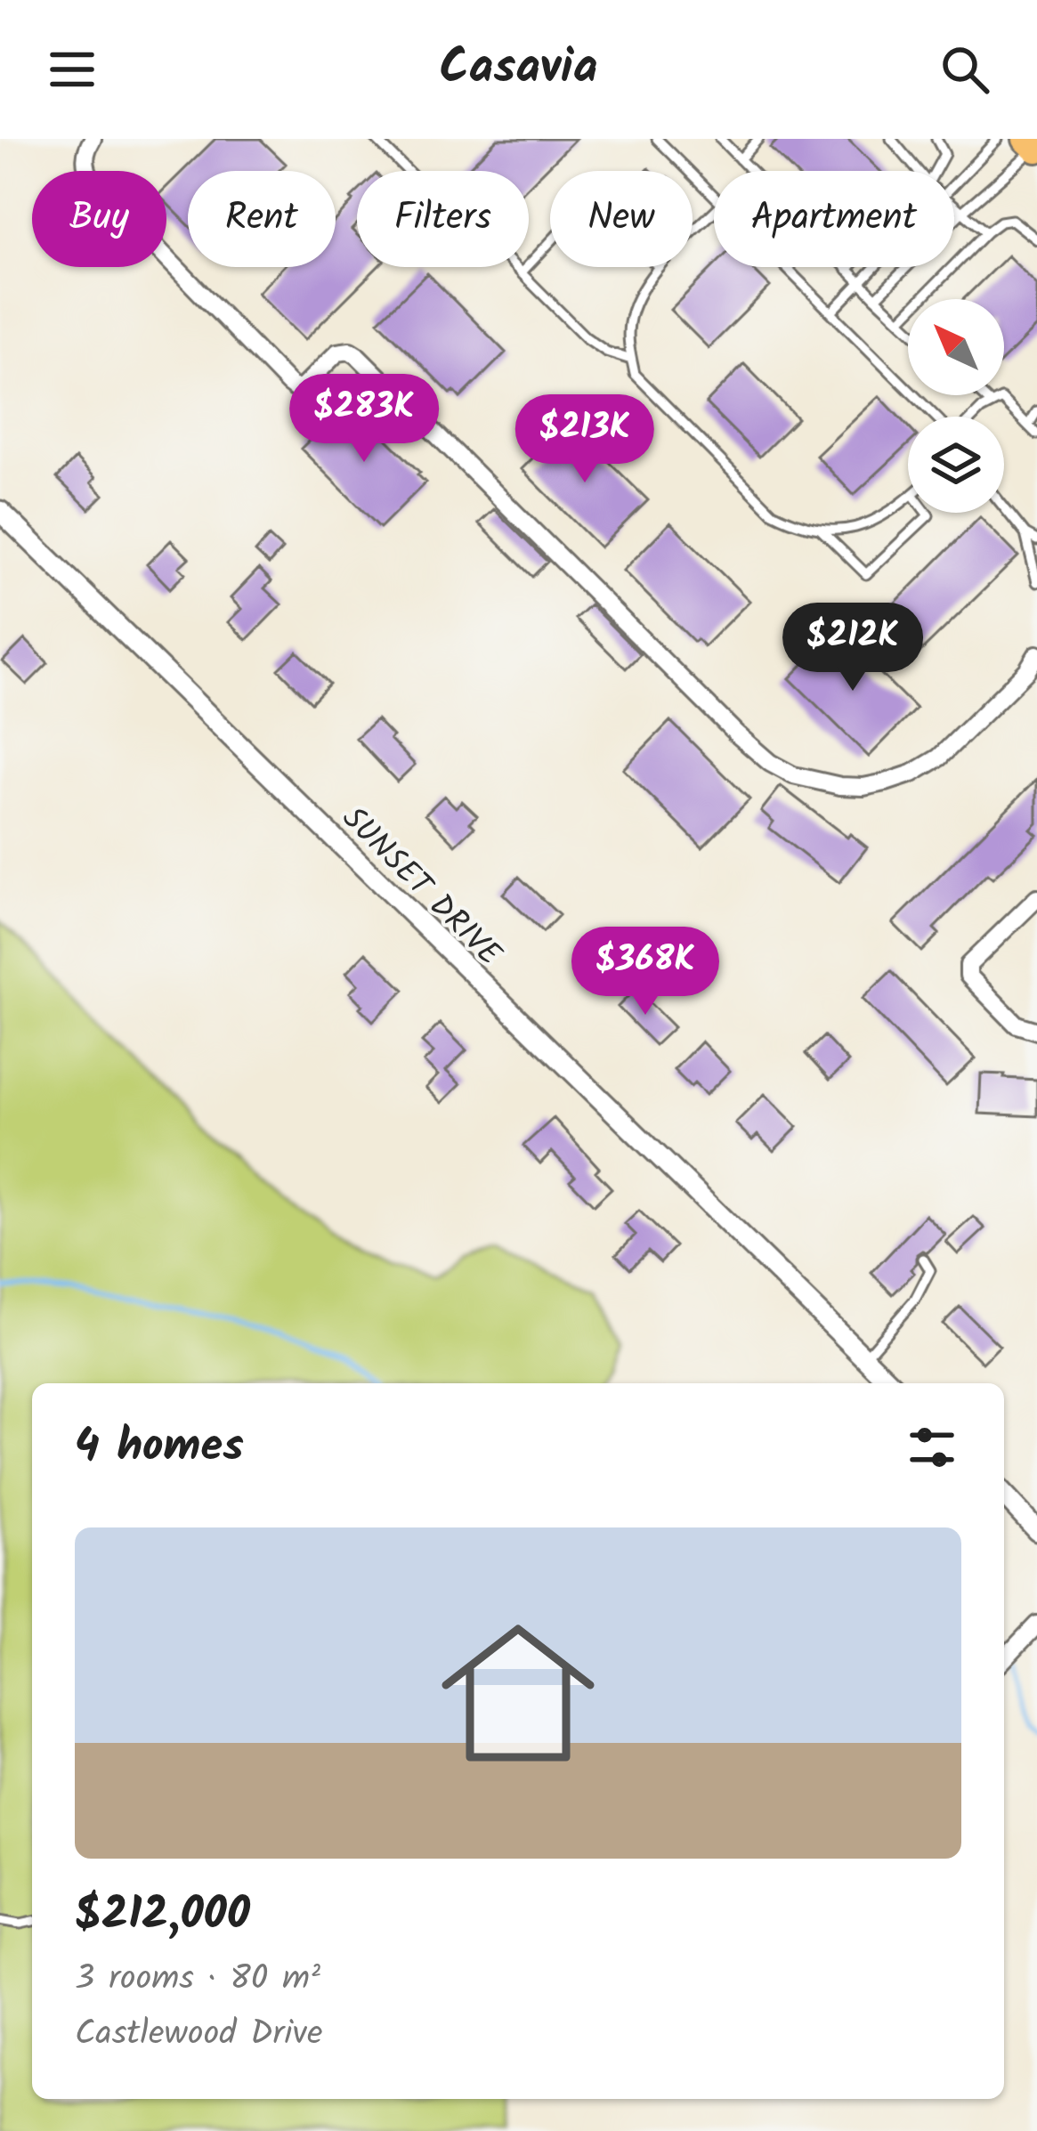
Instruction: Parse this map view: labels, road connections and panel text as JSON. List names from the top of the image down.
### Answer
{
  "streets": {
    "street": ["SUNSET DRIVE"]
  },
  "north": "top left",
  "page": {
    "header": "Casavia",
    "chip": [
      "Buy",
      "Rent",
      "Filters",
      "New",
      "Apartment"
    ],
    "price": [
      "$283K",
      "$213K",
      "$212K",
      "$368K"
    ],
    "heading": "4 homes",
    "list": [
      {
        "name": "$212,000",
        "note": "3 rooms · 80 m² · Castlewood Drive"
      }
    ]
  }
}
